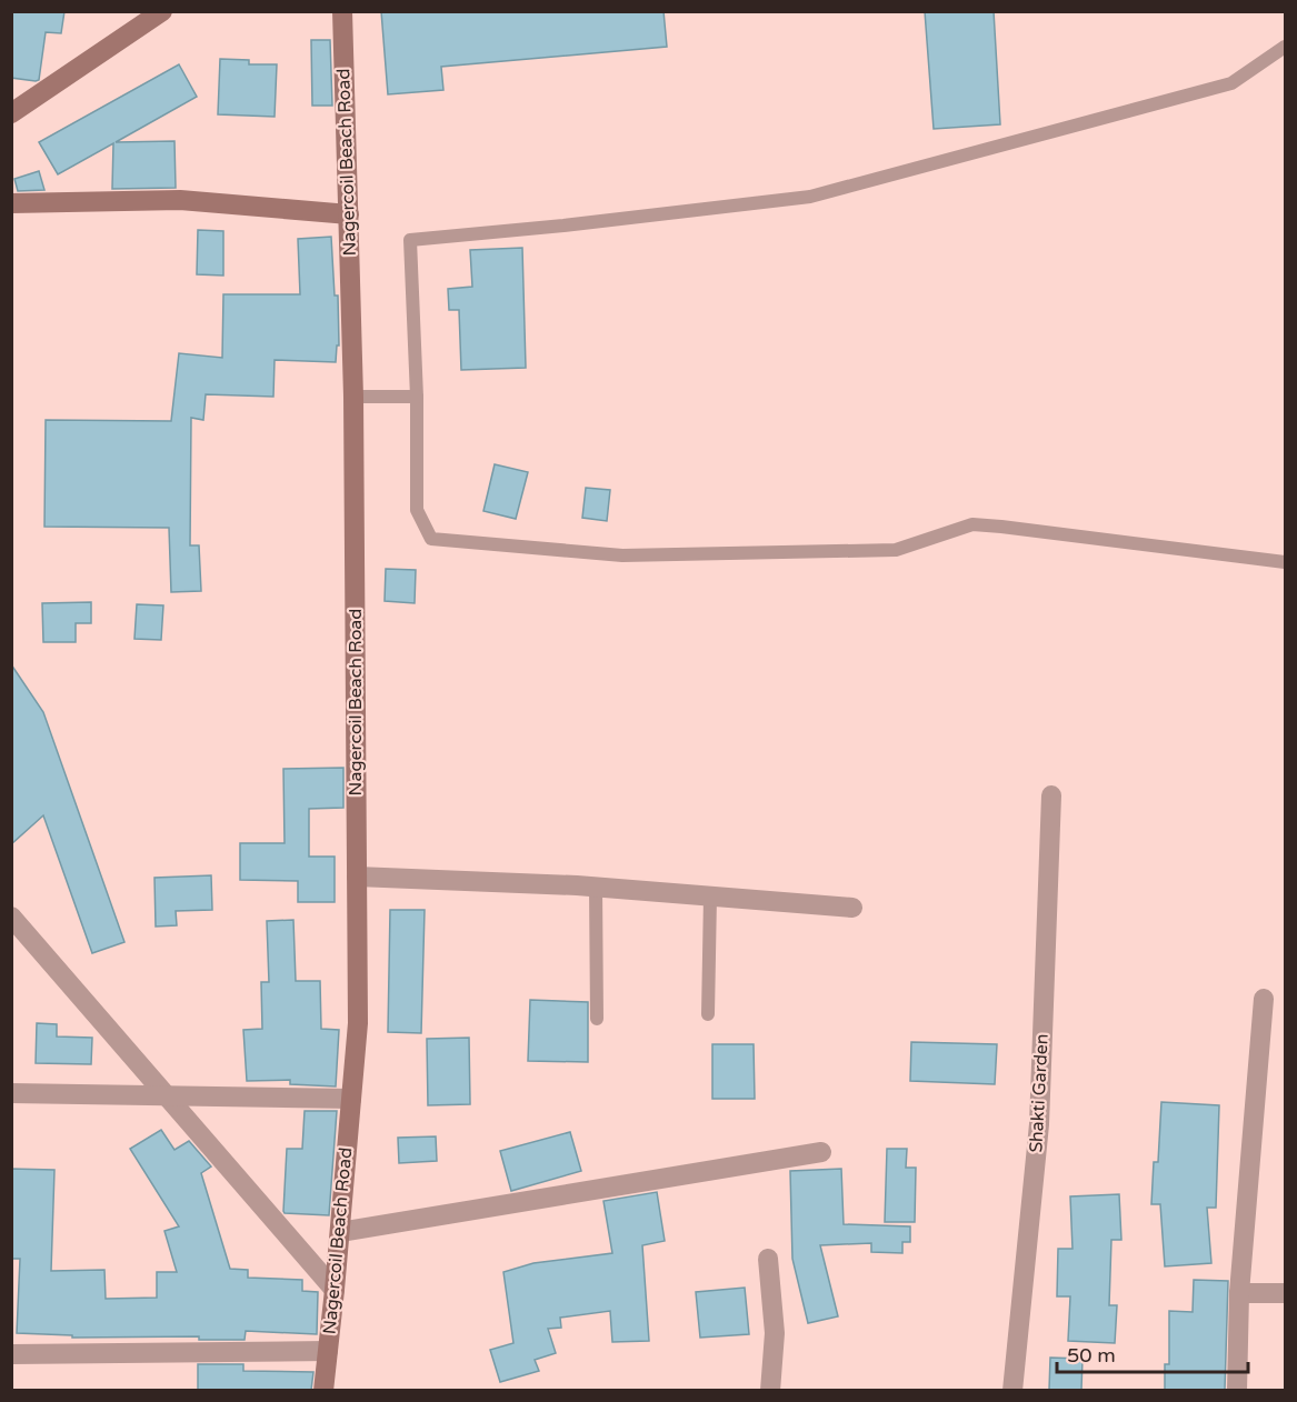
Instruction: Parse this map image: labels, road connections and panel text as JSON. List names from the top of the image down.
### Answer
{
  "streets": {
    "main road": ["Nagercoil Beach Road"],
    "street": ["Shakti Garden"]
  },
  "scale_bar": "50 m"
}
